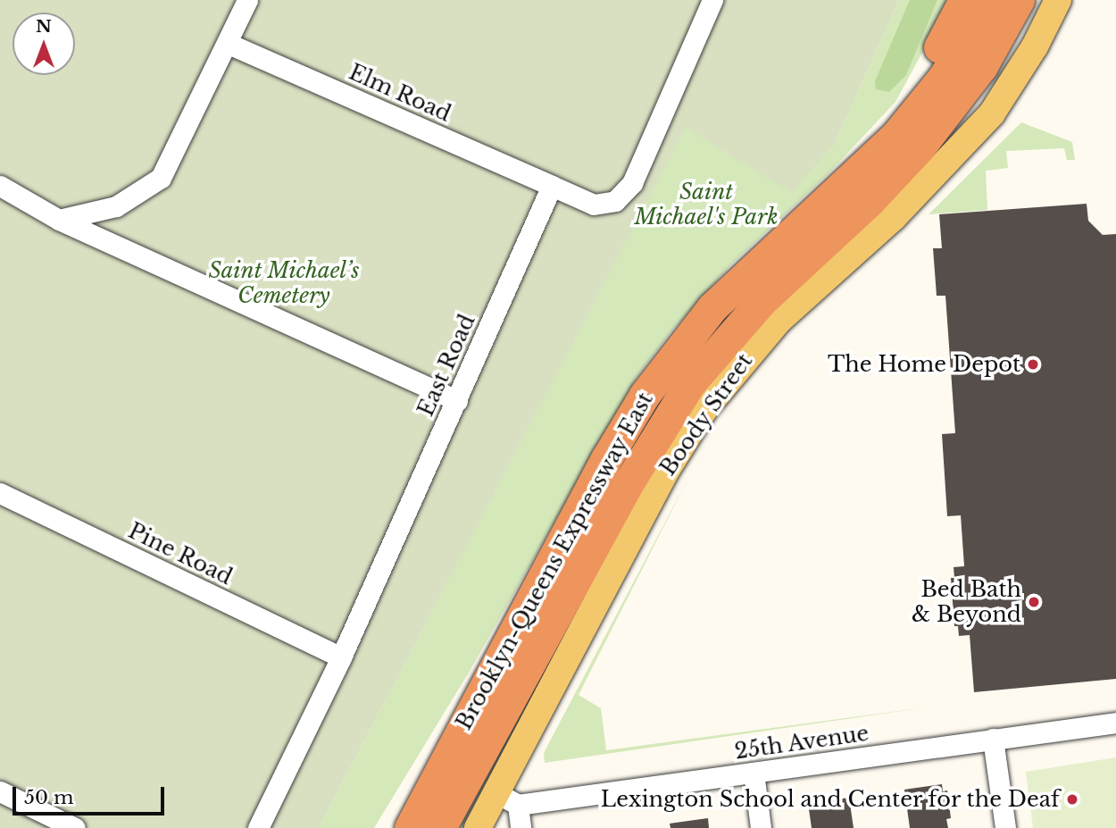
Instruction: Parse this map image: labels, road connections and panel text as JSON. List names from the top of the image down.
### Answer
{
  "streets": {
    "highway": ["Brooklyn-Queens Expressway East"],
    "main road": ["Boody Street"],
    "street": [
      "Elm Road",
      "East Road",
      "Pine Road",
      "25th Avenue"
    ]
  },
  "crossings": [
    ["Elm Road", "East Road"],
    ["East Road", "Pine Road"],
    ["Boody Street", "25th Avenue"]
  ],
  "parks": ["Saint Michael's Park", "Saint Michael’s Cemetery"],
  "places": ["The Home Depot", "Bed Bath & Beyond", "Lexington School and Center for the Deaf"],
  "scale_bar": "50 m",
  "north": "top"
}
